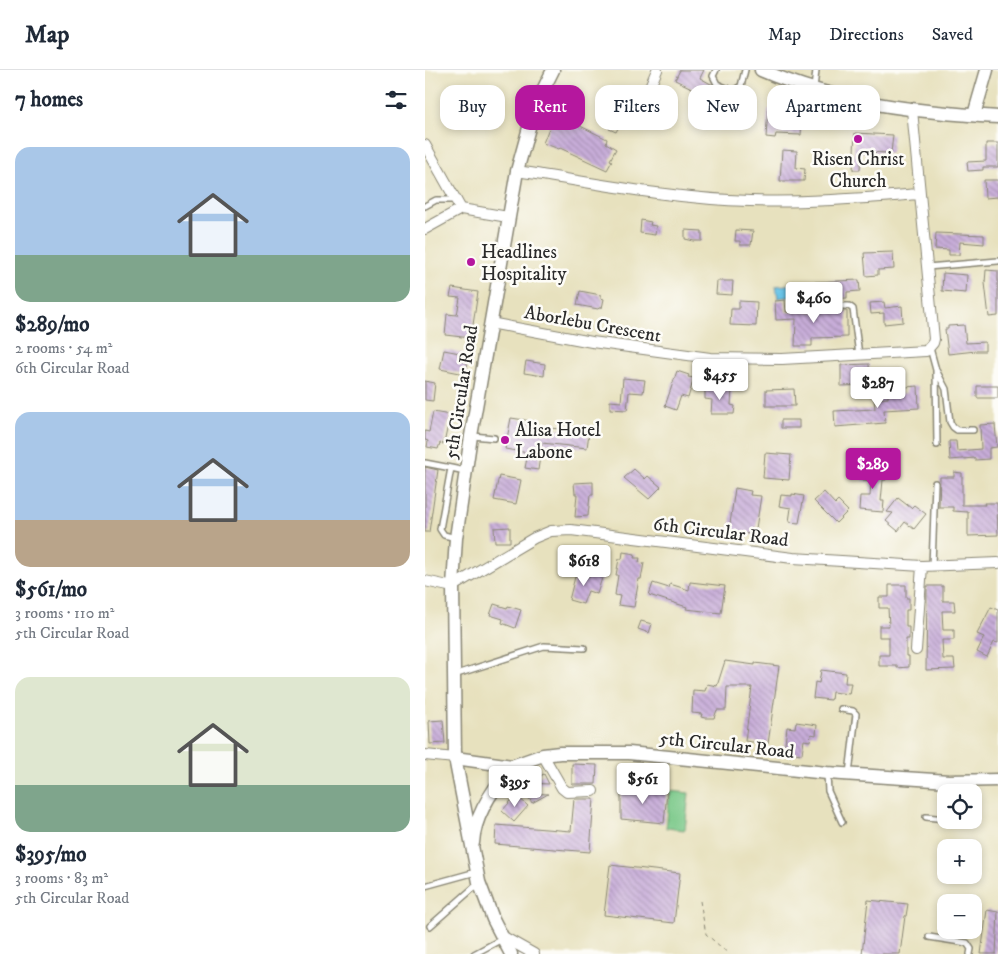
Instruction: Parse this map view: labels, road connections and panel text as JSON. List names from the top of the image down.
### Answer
{
  "streets": {
    "street": ["Aborlebu Crescent", "5th Circular Road", "6th Circular Road"]
  },
  "crossings": [
    ["Aborlebu Crescent", "5th Circular Road"],
    ["5th Circular Road", "6th Circular Road"]
  ],
  "places": ["Risen Christ Church", "Headlines Hospitality", "Alisa Hotel Labone"],
  "page": {
    "header": "Map",
    "nav": ["Map", "Directions", "Saved"],
    "heading": "7 homes",
    "chip": [
      "Buy",
      "Rent",
      "Filters",
      "New",
      "Apartment"
    ],
    "list": [
      {
        "name": "$289/mo",
        "note": "2 rooms · 54 m² · 6th Circular Road"
      },
      {
        "name": "$561/mo",
        "note": "3 rooms · 110 m² · 5th Circular Road"
      },
      {
        "name": "$395/mo",
        "note": "3 rooms · 83 m² · 5th Circular Road"
      }
    ],
    "price": [
      "$460",
      "$455",
      "$287",
      "$289",
      "$618",
      "$561",
      "$395"
    ],
    "map_buttons": ["+", "−"]
  }
}
